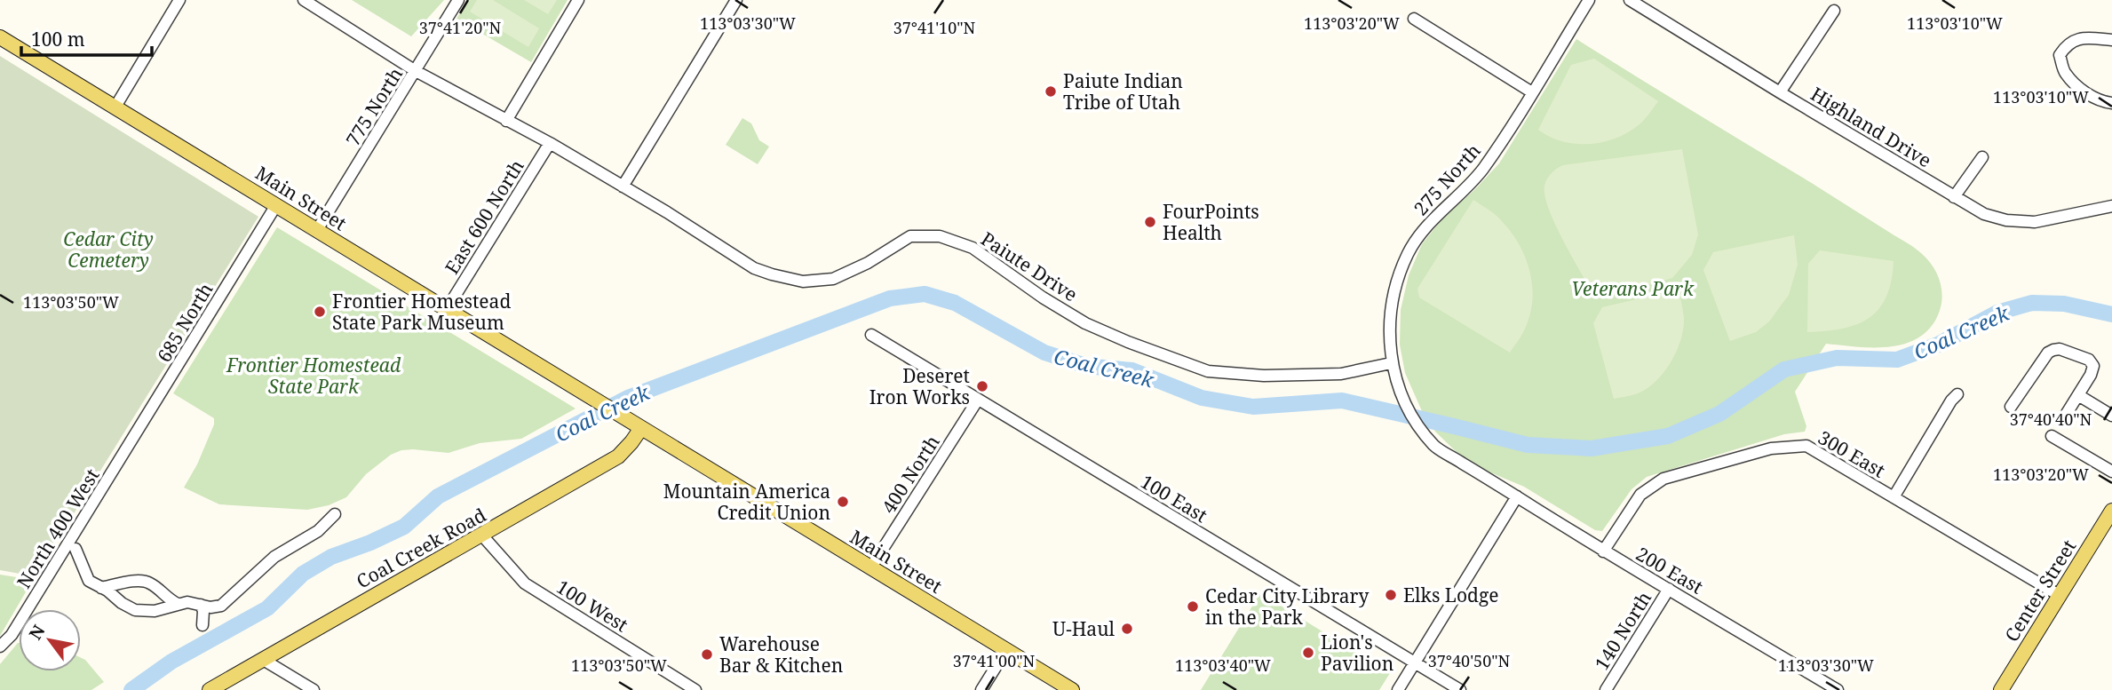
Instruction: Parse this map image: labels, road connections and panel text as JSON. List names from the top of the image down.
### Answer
{
  "streets": {
    "main road": ["Main Street", "Coal Creek Road", "Center Street"],
    "street": [
      "775 North",
      "Highland Drive",
      "275 North",
      "East 600 North",
      "Paiute Drive",
      "685 North",
      "300 East",
      "400 North",
      "100 East",
      "North 400 West",
      "200 East",
      "100 West",
      "140 North"
    ]
  },
  "crossings": [
    ["775 North", "Main Street"],
    ["775 North", "Paiute Drive"],
    ["275 North", "Paiute Drive"],
    ["275 North", "200 East"],
    ["Main Street", "East 600 North"],
    ["Main Street", "685 North"],
    ["Main Street", "400 North"],
    ["Main Street", "Coal Creek Road"],
    ["East 600 North", "Paiute Drive"],
    ["685 North", "North 400 West"],
    ["300 East", "200 East"],
    ["300 East", "Center Street"],
    ["400 North", "100 East"],
    ["Coal Creek Road", "100 West"],
    ["200 East", "140 North"]
  ],
  "water": ["Coal Creek"],
  "parks": ["Cedar City Cemetery", "Veterans Park", "Frontier Homestead State Park"],
  "places": [
    "Paiute Indian Tribe of Utah",
    "FourPoints Health",
    "Frontier Homestead State Park Museum",
    "Deseret Iron Works",
    "Mountain America Credit Union",
    "Elks Lodge",
    "Cedar City Library in the Park",
    "U-Haul",
    "Lion's Pavilion",
    "Warehouse Bar & Kitchen"
  ],
  "scale_bar": "100 m",
  "north": "top left",
  "coordinates": [
    "113°03'10\"W",
    "113°03'30\"W",
    "113°03'20\"W",
    "37°41'20\"N",
    "37°41'10\"N",
    "113°03'50\"W",
    "37°40'40\"N",
    "37°41'00\"N",
    "37°40'50\"N",
    "113°03'40\"W"
  ]
}
